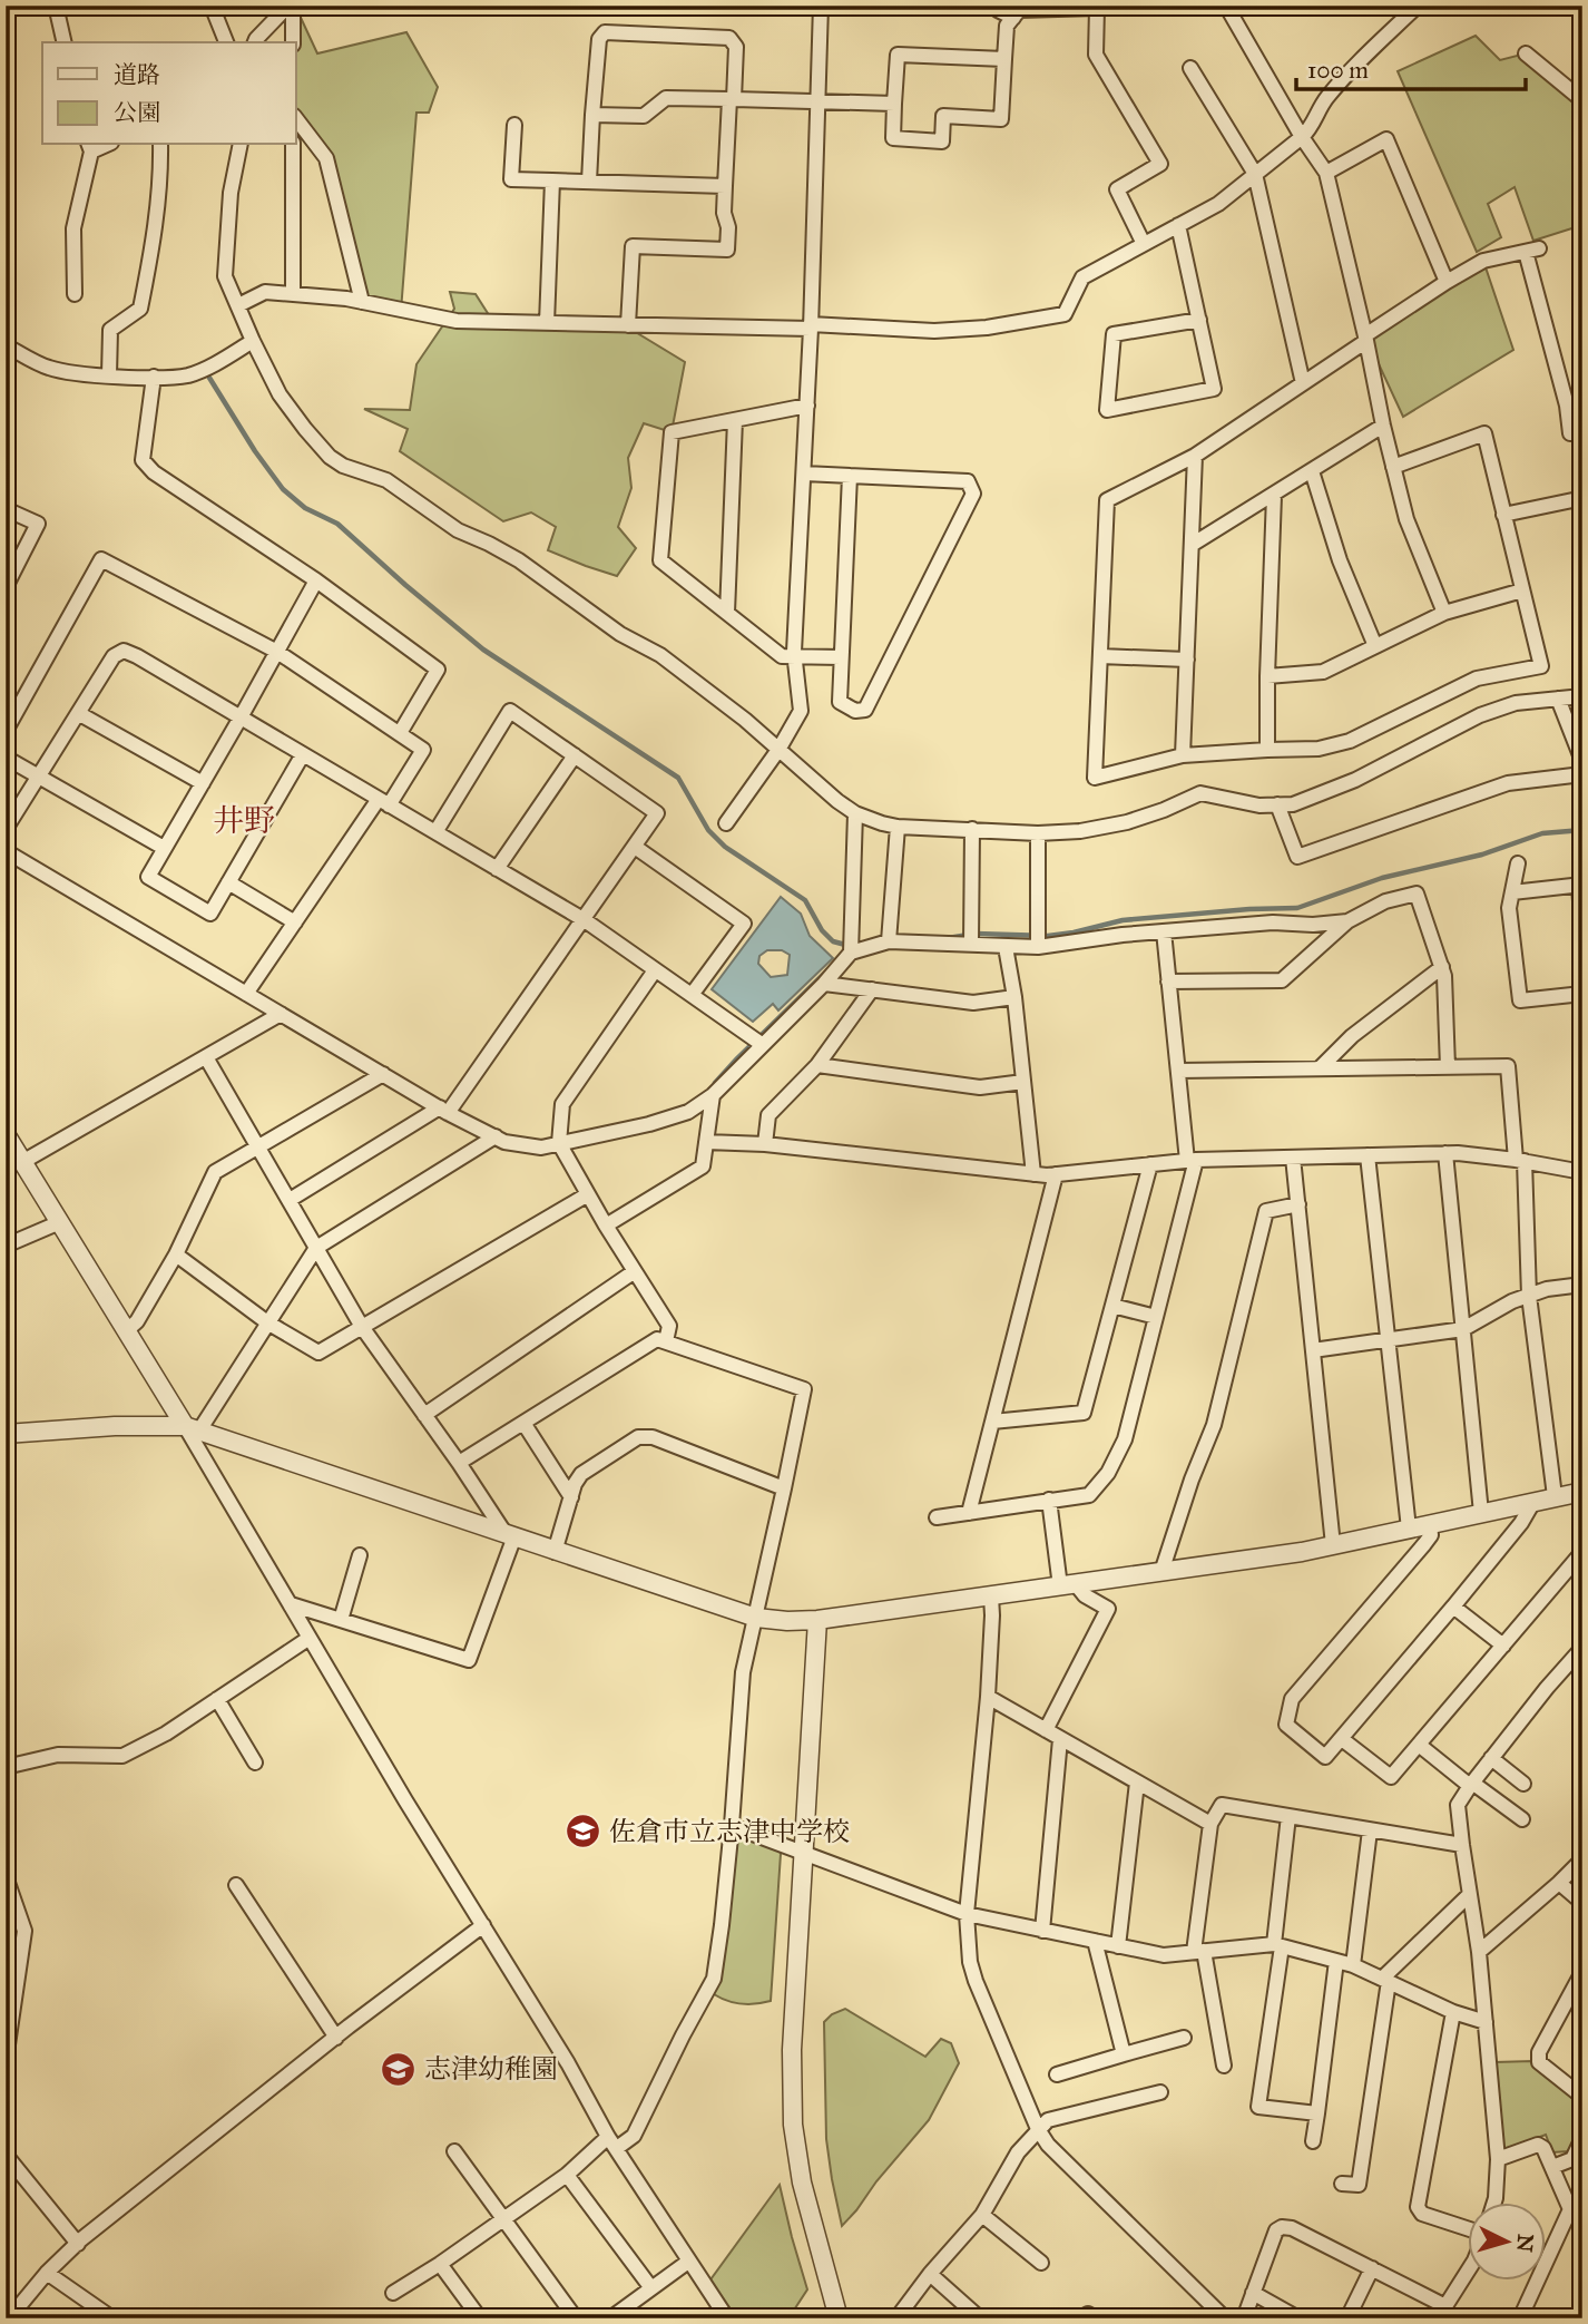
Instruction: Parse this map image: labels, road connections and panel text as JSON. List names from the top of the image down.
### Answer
{
  "districts": ["井野"],
  "places": {
    "school or university": ["佐倉市立志津中学校", "志津幼稚園"]
  },
  "legend": ["道路", "公園"],
  "scale_bar": "100 m",
  "north": "right"
}
